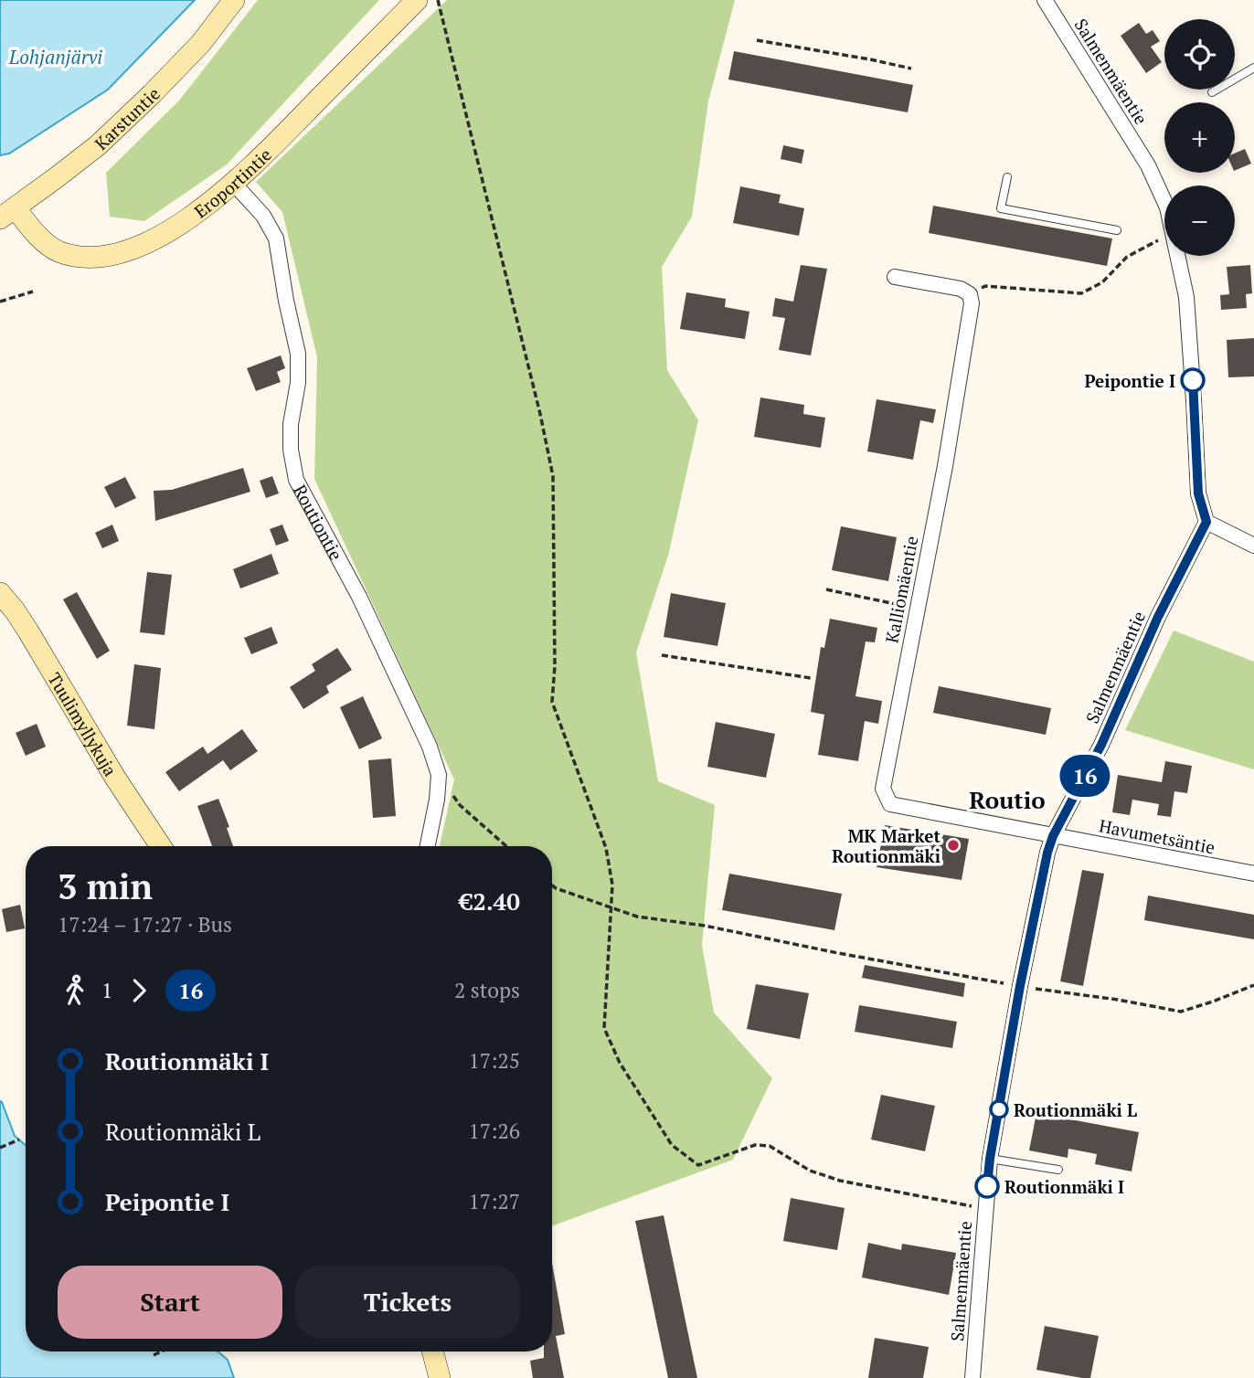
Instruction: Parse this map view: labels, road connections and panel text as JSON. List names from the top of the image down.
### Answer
{
  "streets": {
    "street": [
      "Salmenmäentie",
      "Karstuntie",
      "Eroportintie",
      "Routiontie",
      "Kalliomäentie",
      "Tuulimyllykuja",
      "Havumetsäntie"
    ]
  },
  "crossings": [
    ["Salmenmäentie", "Kalliomäentie"],
    ["Salmenmäentie", "Havumetsäntie"],
    ["Karstuntie", "Eroportintie"],
    ["Eroportintie", "Routiontie"],
    ["Kalliomäentie", "Havumetsäntie"]
  ],
  "districts": ["Routio"],
  "water": ["Lohjanjärvi"],
  "places": [
    "Peipontie I",
    "MK Market Routionmäki",
    "Routionmäki L",
    "Routionmäki I"
  ],
  "lines": ["bus line 16"],
  "page": {
    "on_map": "16",
    "map_buttons": ["+", "−"],
    "heading": ["3 min", "17:24 – 17:27 · Bus", "€2.40"],
    "legs": ["1", "16", "2 stops"],
    "list": [
      {
        "name": "Routionmäki I",
        "value": "17:25"
      },
      {
        "name": "Routionmäki L",
        "value": "17:26"
      },
      {
        "name": "Peipontie I",
        "value": "17:27"
      }
    ],
    "buttons": ["Start", "Tickets"]
  }
}
